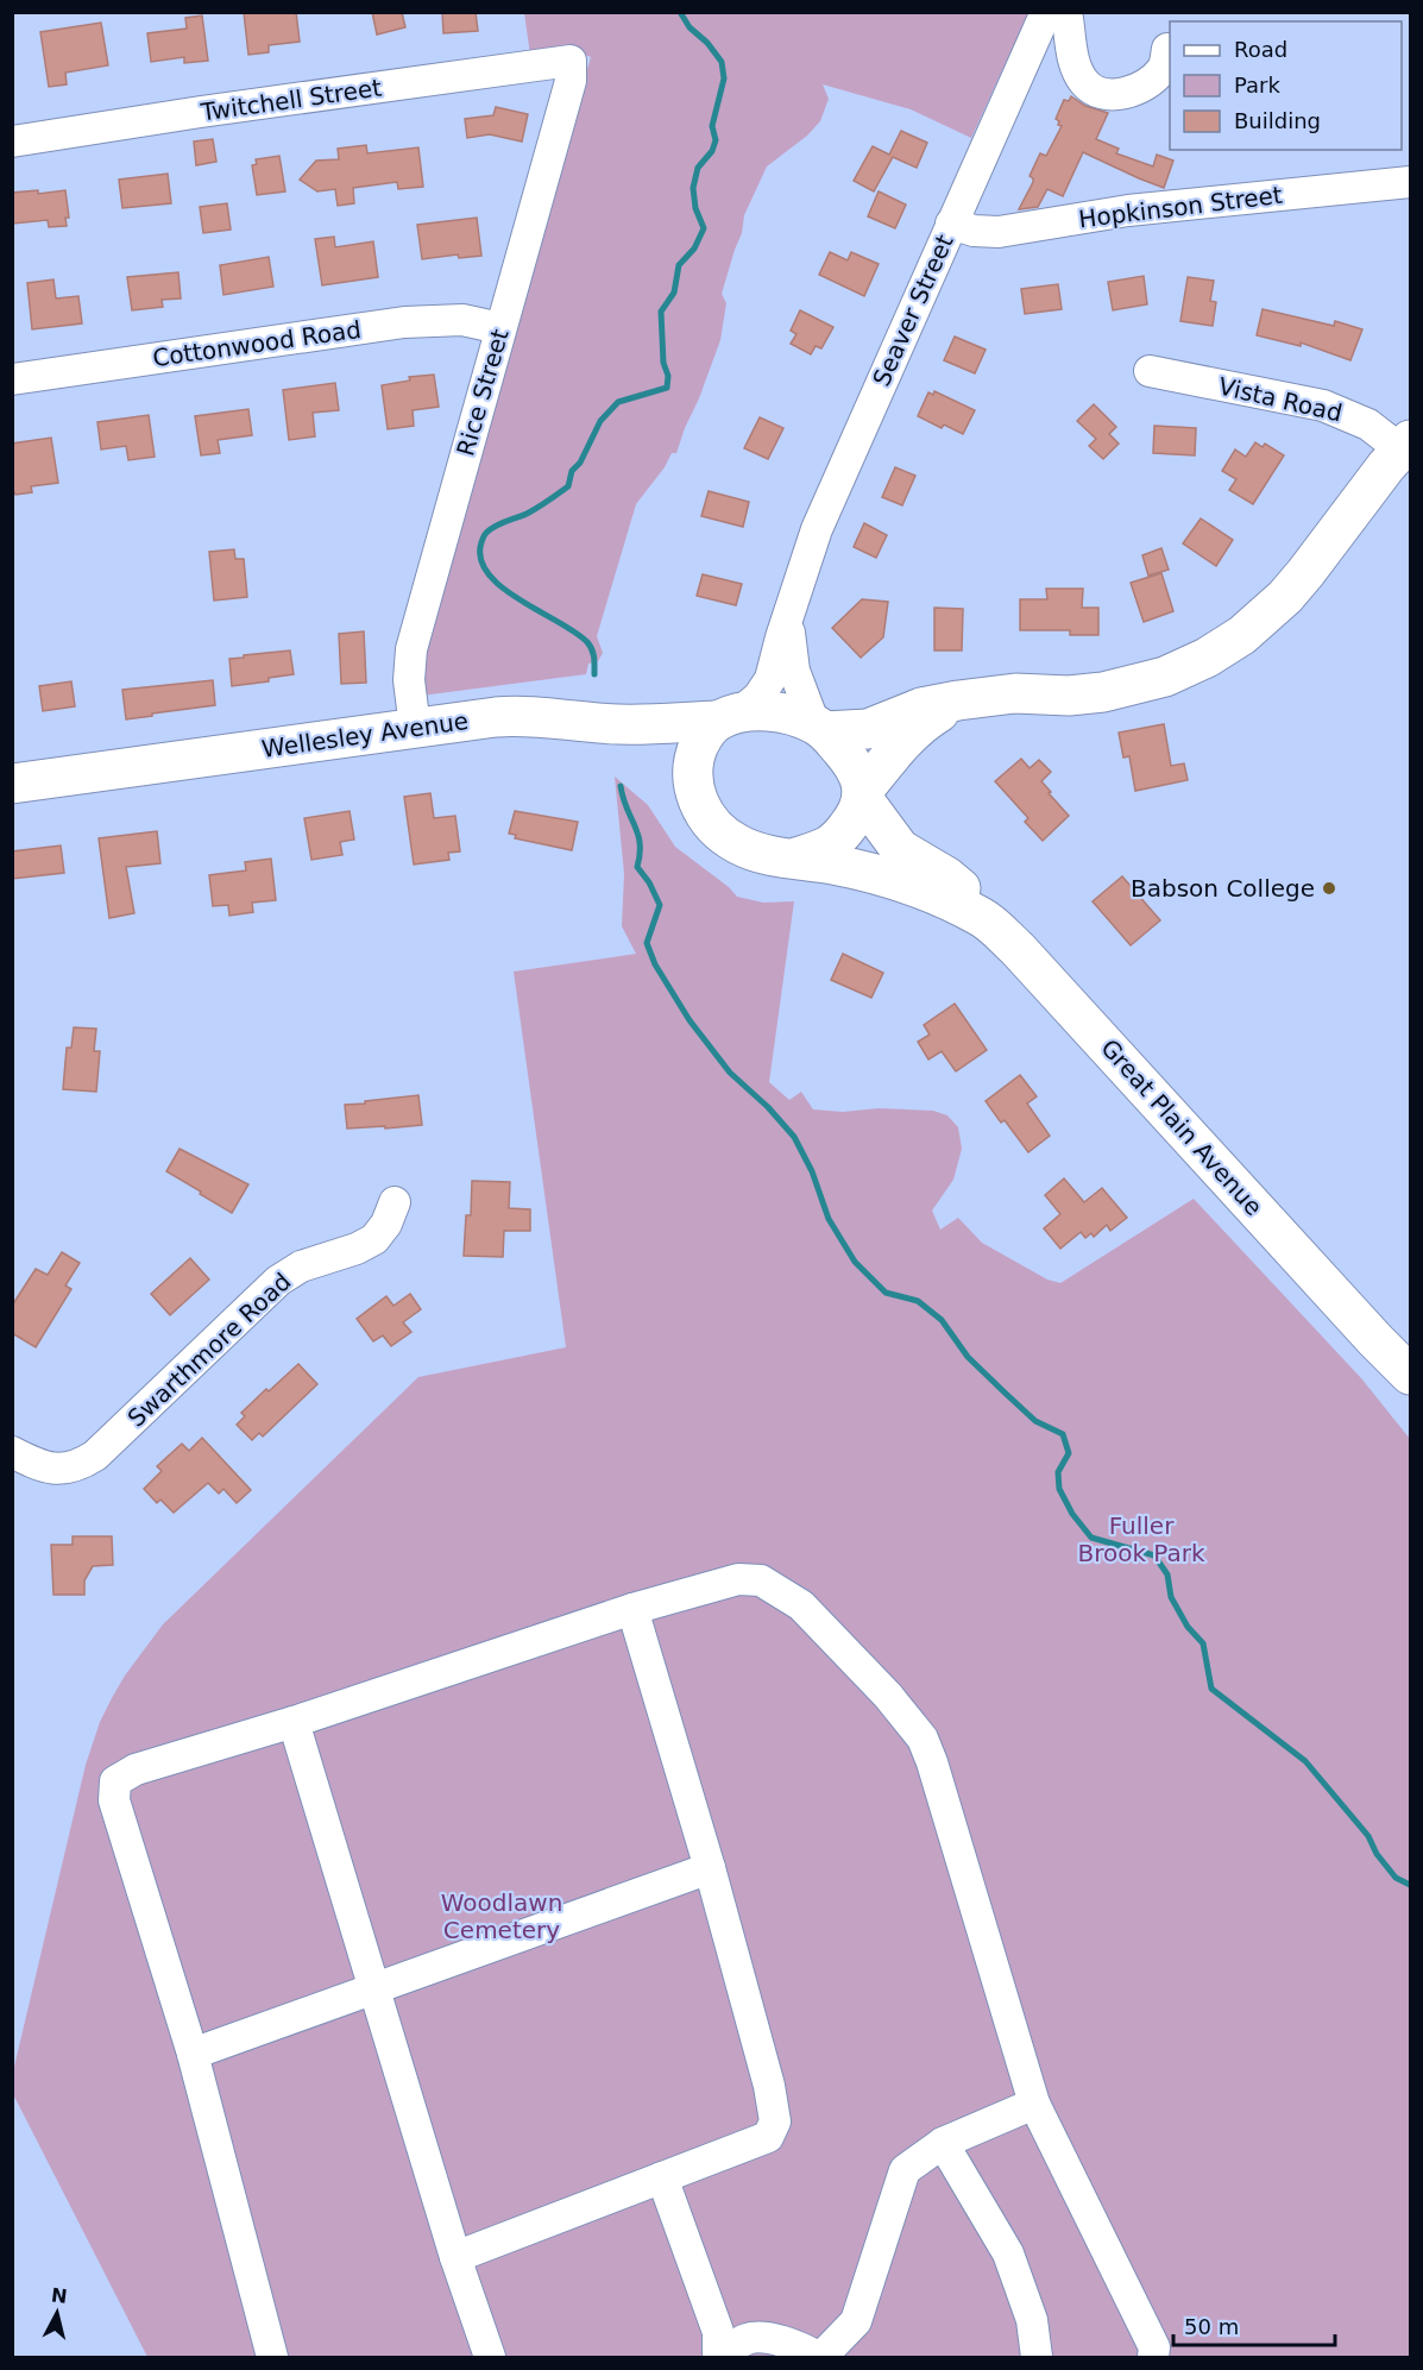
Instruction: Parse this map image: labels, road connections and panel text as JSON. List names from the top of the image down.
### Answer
{
  "streets": {
    "main road": ["Wellesley Avenue", "Great Plain Avenue"],
    "street": [
      "Twitchell Street",
      "Hopkinson Street",
      "Seaver Street",
      "Cottonwood Road",
      "Rice Street",
      "Vista Road",
      "Swarthmore Road"
    ]
  },
  "crossings": [
    ["Twitchell Street", "Rice Street"],
    ["Hopkinson Street", "Seaver Street"],
    ["Seaver Street", "Wellesley Avenue"],
    ["Seaver Street", "Great Plain Avenue"],
    ["Cottonwood Road", "Rice Street"],
    ["Rice Street", "Wellesley Avenue"],
    ["Wellesley Avenue", "Great Plain Avenue"]
  ],
  "parks": ["Fuller Brook Park", "Woodlawn Cemetery"],
  "places": ["Babson College"],
  "legend": ["Road", "Park", "Building"],
  "scale_bar": "50 m",
  "north": "top"
}
